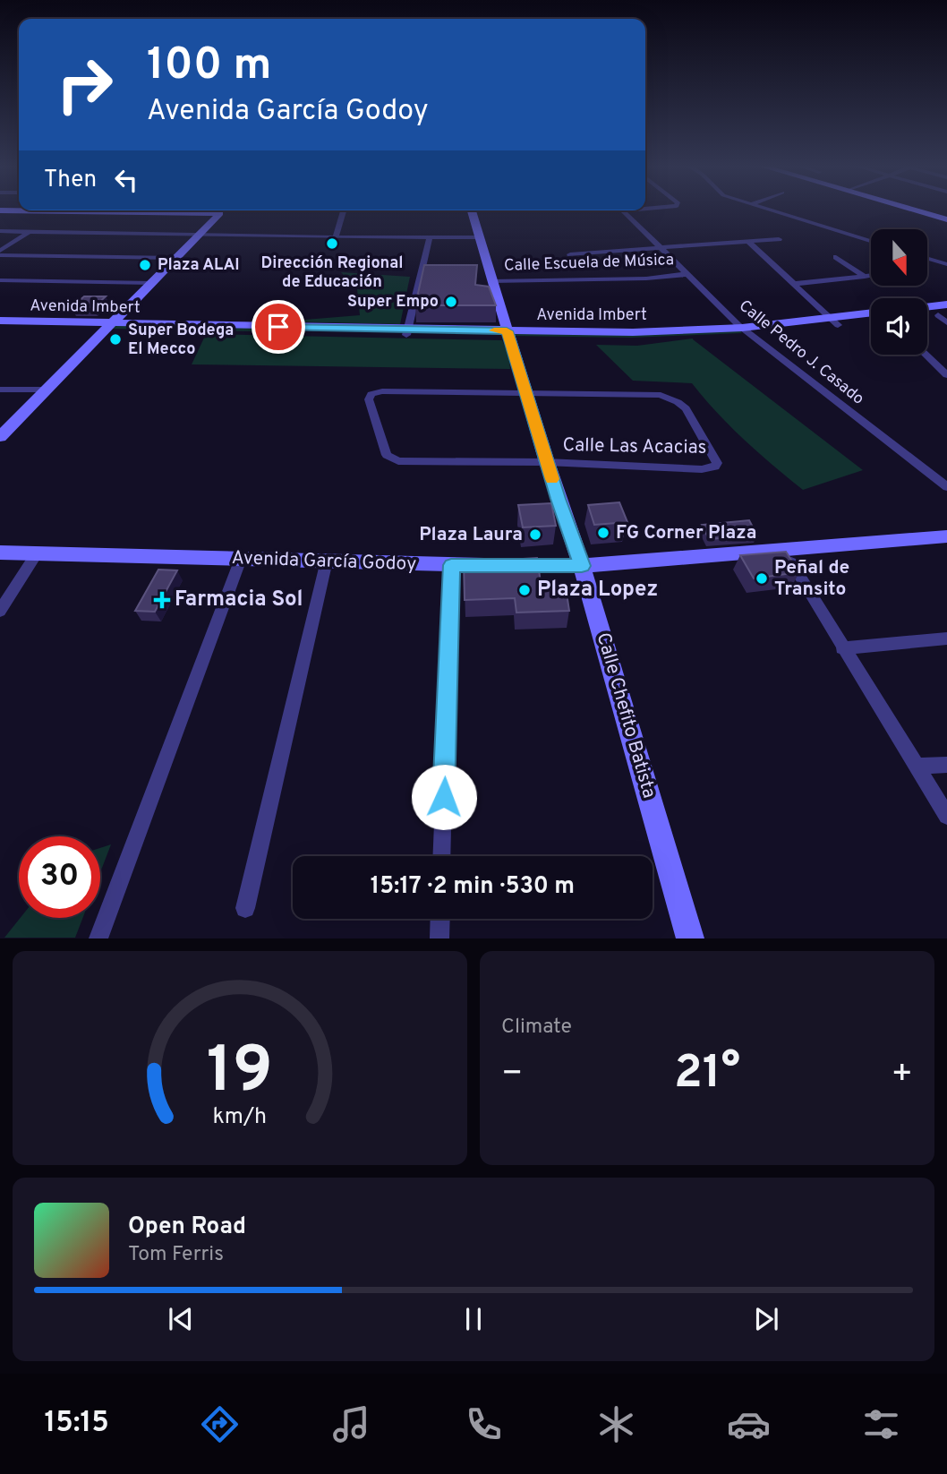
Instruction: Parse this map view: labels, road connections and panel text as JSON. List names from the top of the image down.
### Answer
{
  "streets": {
    "main road": ["Avenida Imbert", "Avenida García Godoy", "Calle Chefito Batista"],
    "street": ["Calle Escuela de Música", "Calle Pedro J. Casado", "Calle Las Acacias"]
  },
  "crossings": [
    ["Calle Escuela de Música", "Calle Pedro J. Casado"],
    ["Calle Escuela de Música", "Calle Chefito Batista"],
    ["Avenida Imbert", "Calle Pedro J. Casado"],
    ["Avenida Imbert", "Calle Chefito Batista"],
    ["Calle Las Acacias", "Calle Chefito Batista"],
    ["Avenida García Godoy", "Calle Chefito Batista"]
  ],
  "places": {
    "other": [
      "Dirección Regional de Educación",
      "Plaza ALAI",
      "Super Empo",
      "Super Bodega El Mecco",
      "FG Corner Plaza",
      "Plaza Laura",
      "Peñal de Transito",
      "Plaza Lopez"
    ],
    "health": ["Farmacia Sol"]
  },
  "north": "bottom",
  "page": {
    "turn": ["100 m", "Avenida García Godoy"],
    "then": "Then",
    "limit": "30",
    "trip": "15:17 · 2 min · 530 m",
    "tile": "Climate",
    "heat": ["−", "21°", "+"],
    "song": ["Open Road", "Tom Ferris"],
    "tabs": "15:15",
    "gauge": ["19", "km/h"]
  }
}
